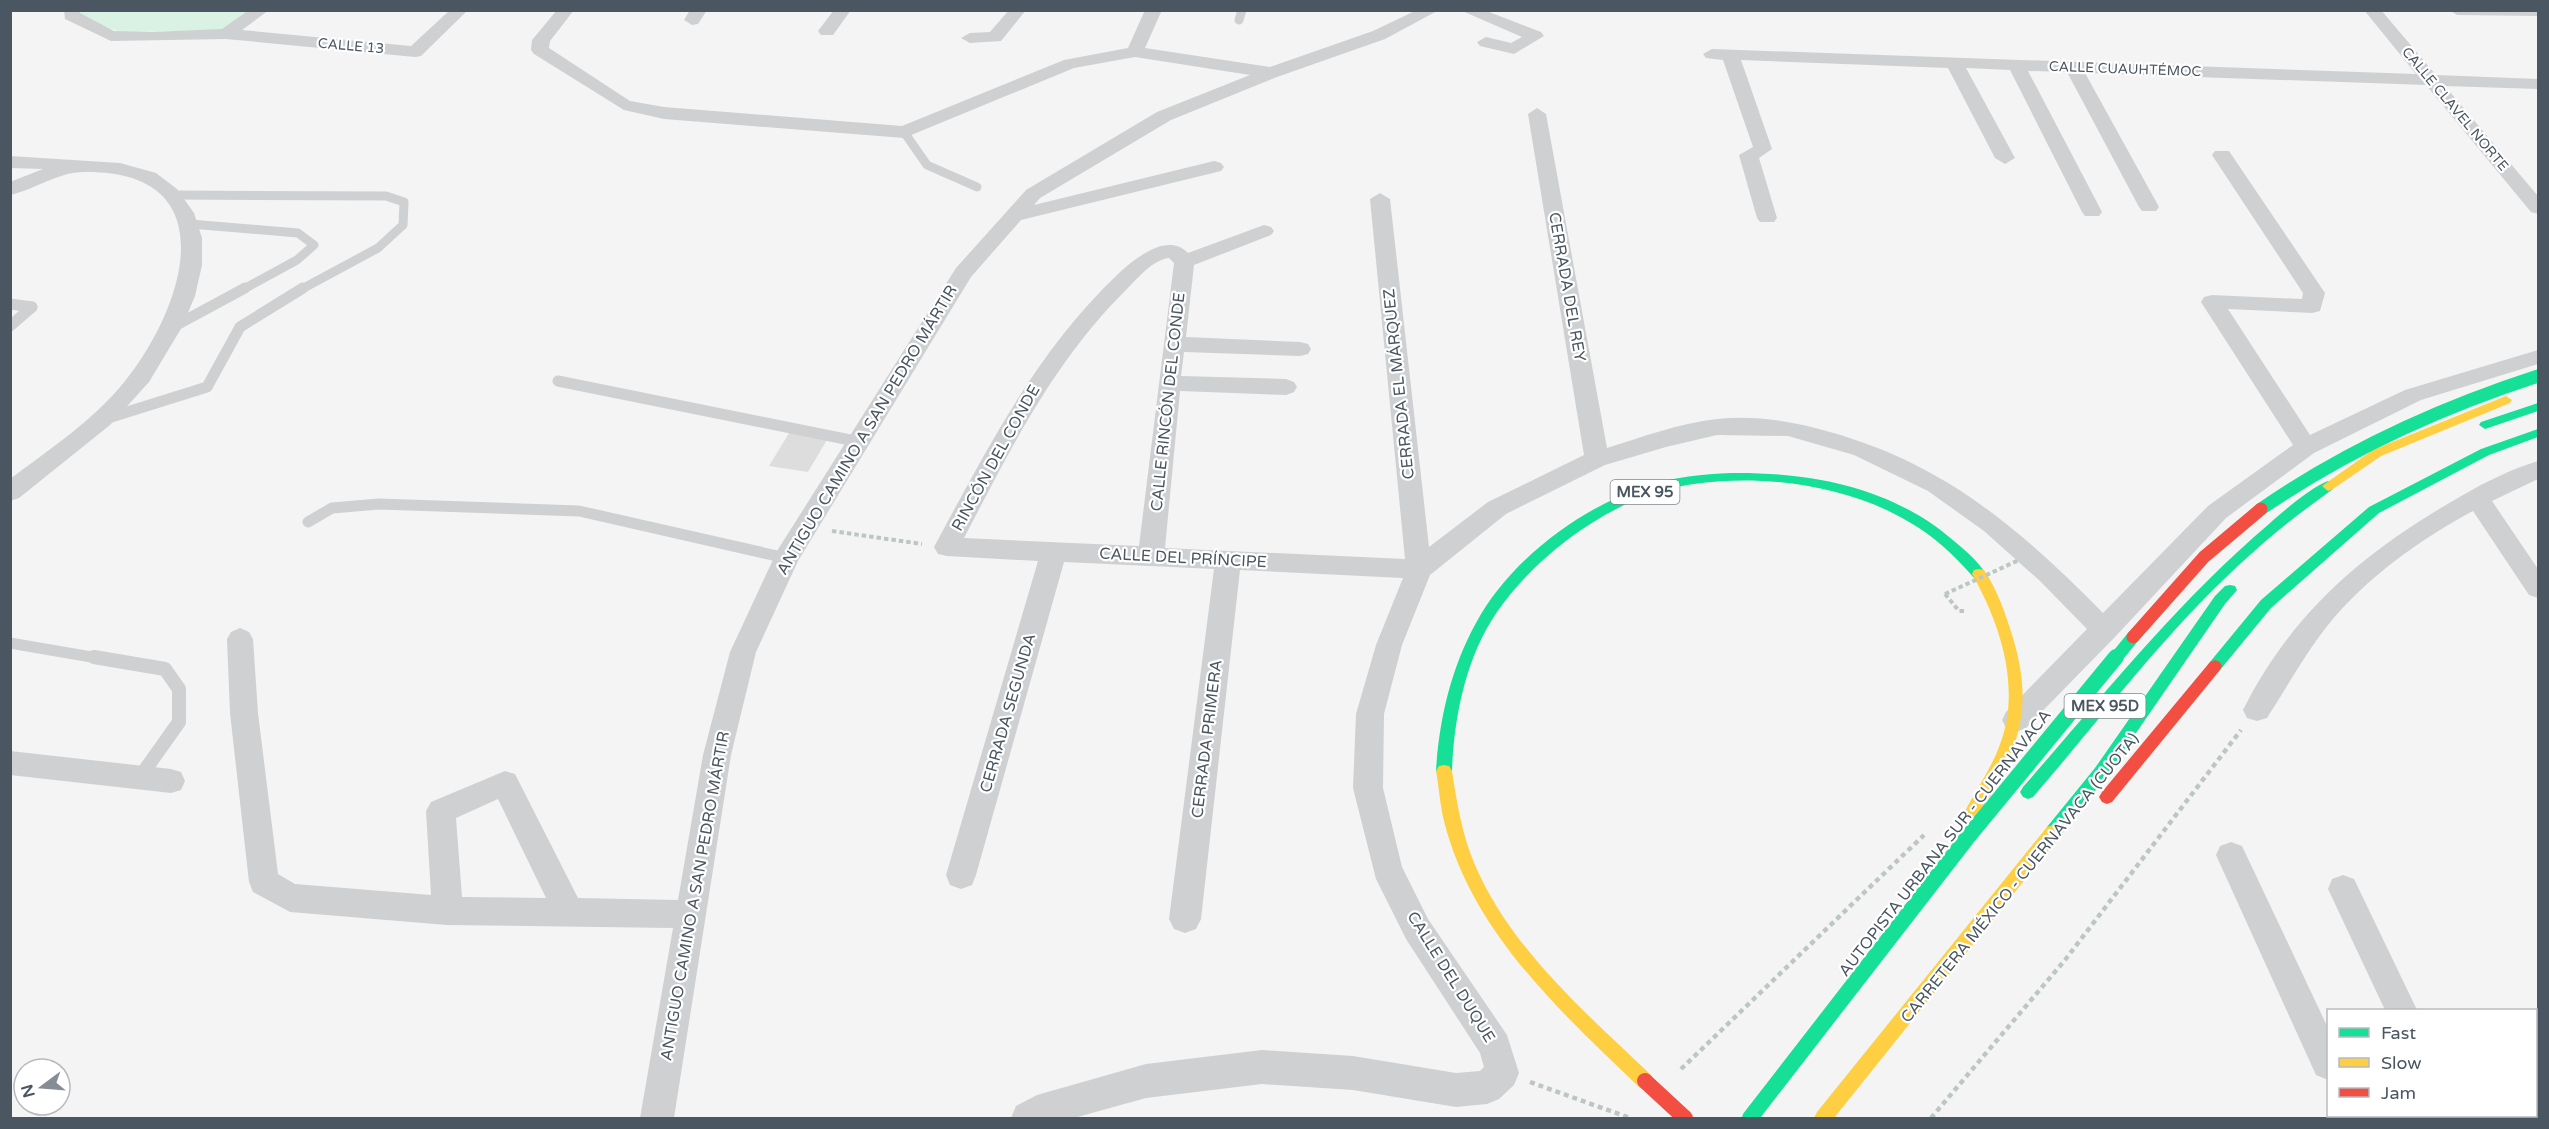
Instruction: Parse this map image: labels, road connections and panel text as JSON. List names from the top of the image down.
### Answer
{
  "streets": {
    "main road": [
      "MEX 95",
      "MEX 95D",
      "AUTOPISTA URBANA SUR - CUERNAVACA",
      "CARRETERA MÉXICO - CUERNAVACA (CUOTA)"
    ],
    "street": [
      "CALLE 13",
      "CALLE CUAUHTÉMOC",
      "CALLE CLAVEL NORTE",
      "CERRADA DEL REY",
      "CERRADA EL MÁRQUEZ",
      "CALLE RINCÓN DEL CONDE",
      "ANTIGUO CAMINO A SAN PEDRO MÁRTIR",
      "RINCÓN DEL CONDE",
      "CALLE DEL PRÍNCIPE",
      "CERRADA SEGUNDA",
      "CERRADA PRIMERA",
      "CALLE DEL DUQUE"
    ]
  },
  "crossings": [
    ["CALLE CUAUHTÉMOC", "CALLE CLAVEL NORTE"],
    ["CERRADA EL MÁRQUEZ", "CALLE DEL PRÍNCIPE"],
    ["CERRADA EL MÁRQUEZ", "CALLE DEL DUQUE"],
    ["CALLE RINCÓN DEL CONDE", "RINCÓN DEL CONDE"],
    ["CALLE RINCÓN DEL CONDE", "CALLE DEL PRÍNCIPE"],
    ["RINCÓN DEL CONDE", "CALLE DEL PRÍNCIPE"],
    ["CALLE DEL PRÍNCIPE", "CERRADA SEGUNDA"],
    ["CALLE DEL PRÍNCIPE", "CERRADA PRIMERA"],
    ["CALLE DEL PRÍNCIPE", "CALLE DEL DUQUE"]
  ],
  "legend": ["Fast", "Slow", "Jam"],
  "north": "left"
}
